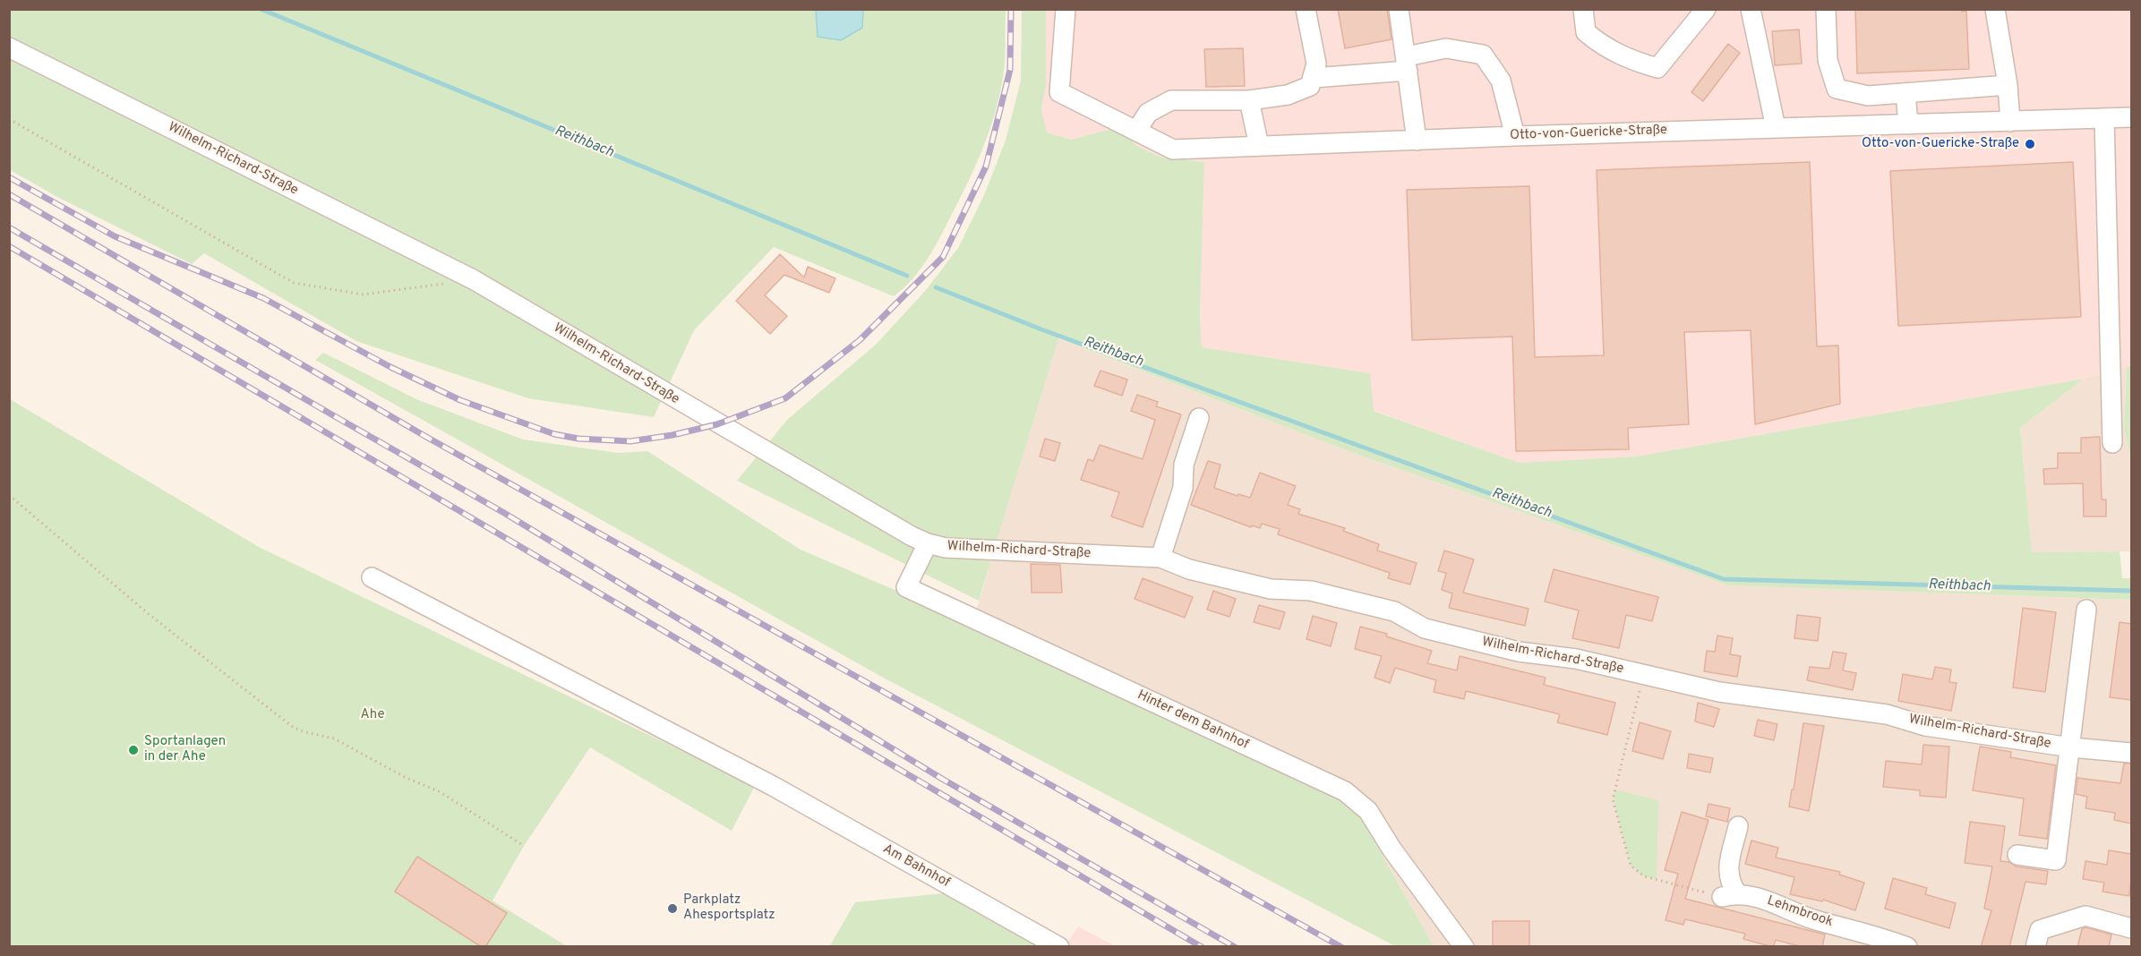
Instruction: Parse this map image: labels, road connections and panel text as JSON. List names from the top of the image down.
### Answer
{
  "streets": {
    "street": [
      "Otto-von-Guericke-Straße",
      "Wilhelm-Richard-Straße",
      "Hinter dem Bahnhof",
      "Am Bahnhof",
      "Lehmbrook"
    ]
  },
  "crossings": [
    ["Wilhelm-Richard-Straße", "Hinter dem Bahnhof"]
  ],
  "water": ["Reithbach"],
  "parks": ["Ahe"],
  "places": ["Otto-von-Guericke-Straße", "Sportanlagen in der Ahe", "Parkplatz Ahesportsplatz"]
}
